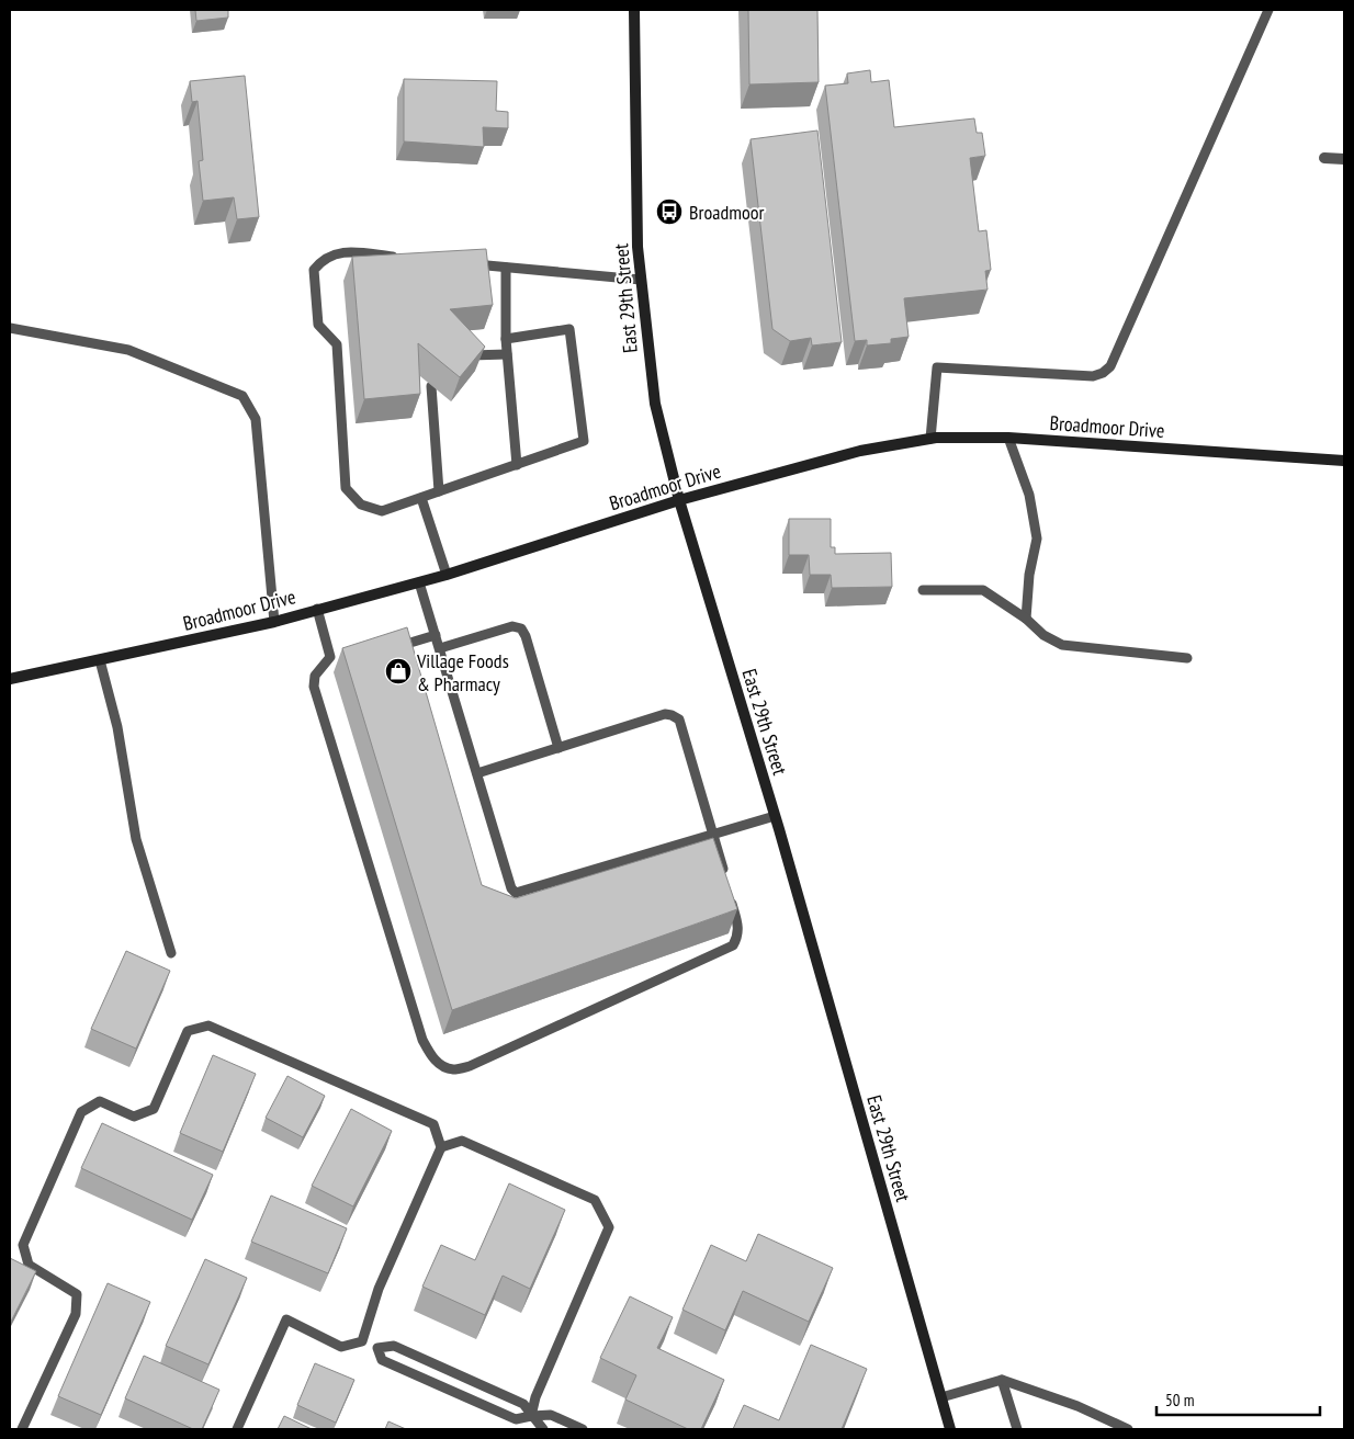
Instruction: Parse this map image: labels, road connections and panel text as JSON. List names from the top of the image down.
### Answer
{
  "streets": {
    "main road": ["East 29th Street", "Broadmoor Drive"]
  },
  "crossings": [
    ["East 29th Street", "Broadmoor Drive"]
  ],
  "places": {
    "bus stop": ["Broadmoor"],
    "shop": ["Village Foods & Pharmacy"]
  },
  "scale_bar": "50 m"
}
